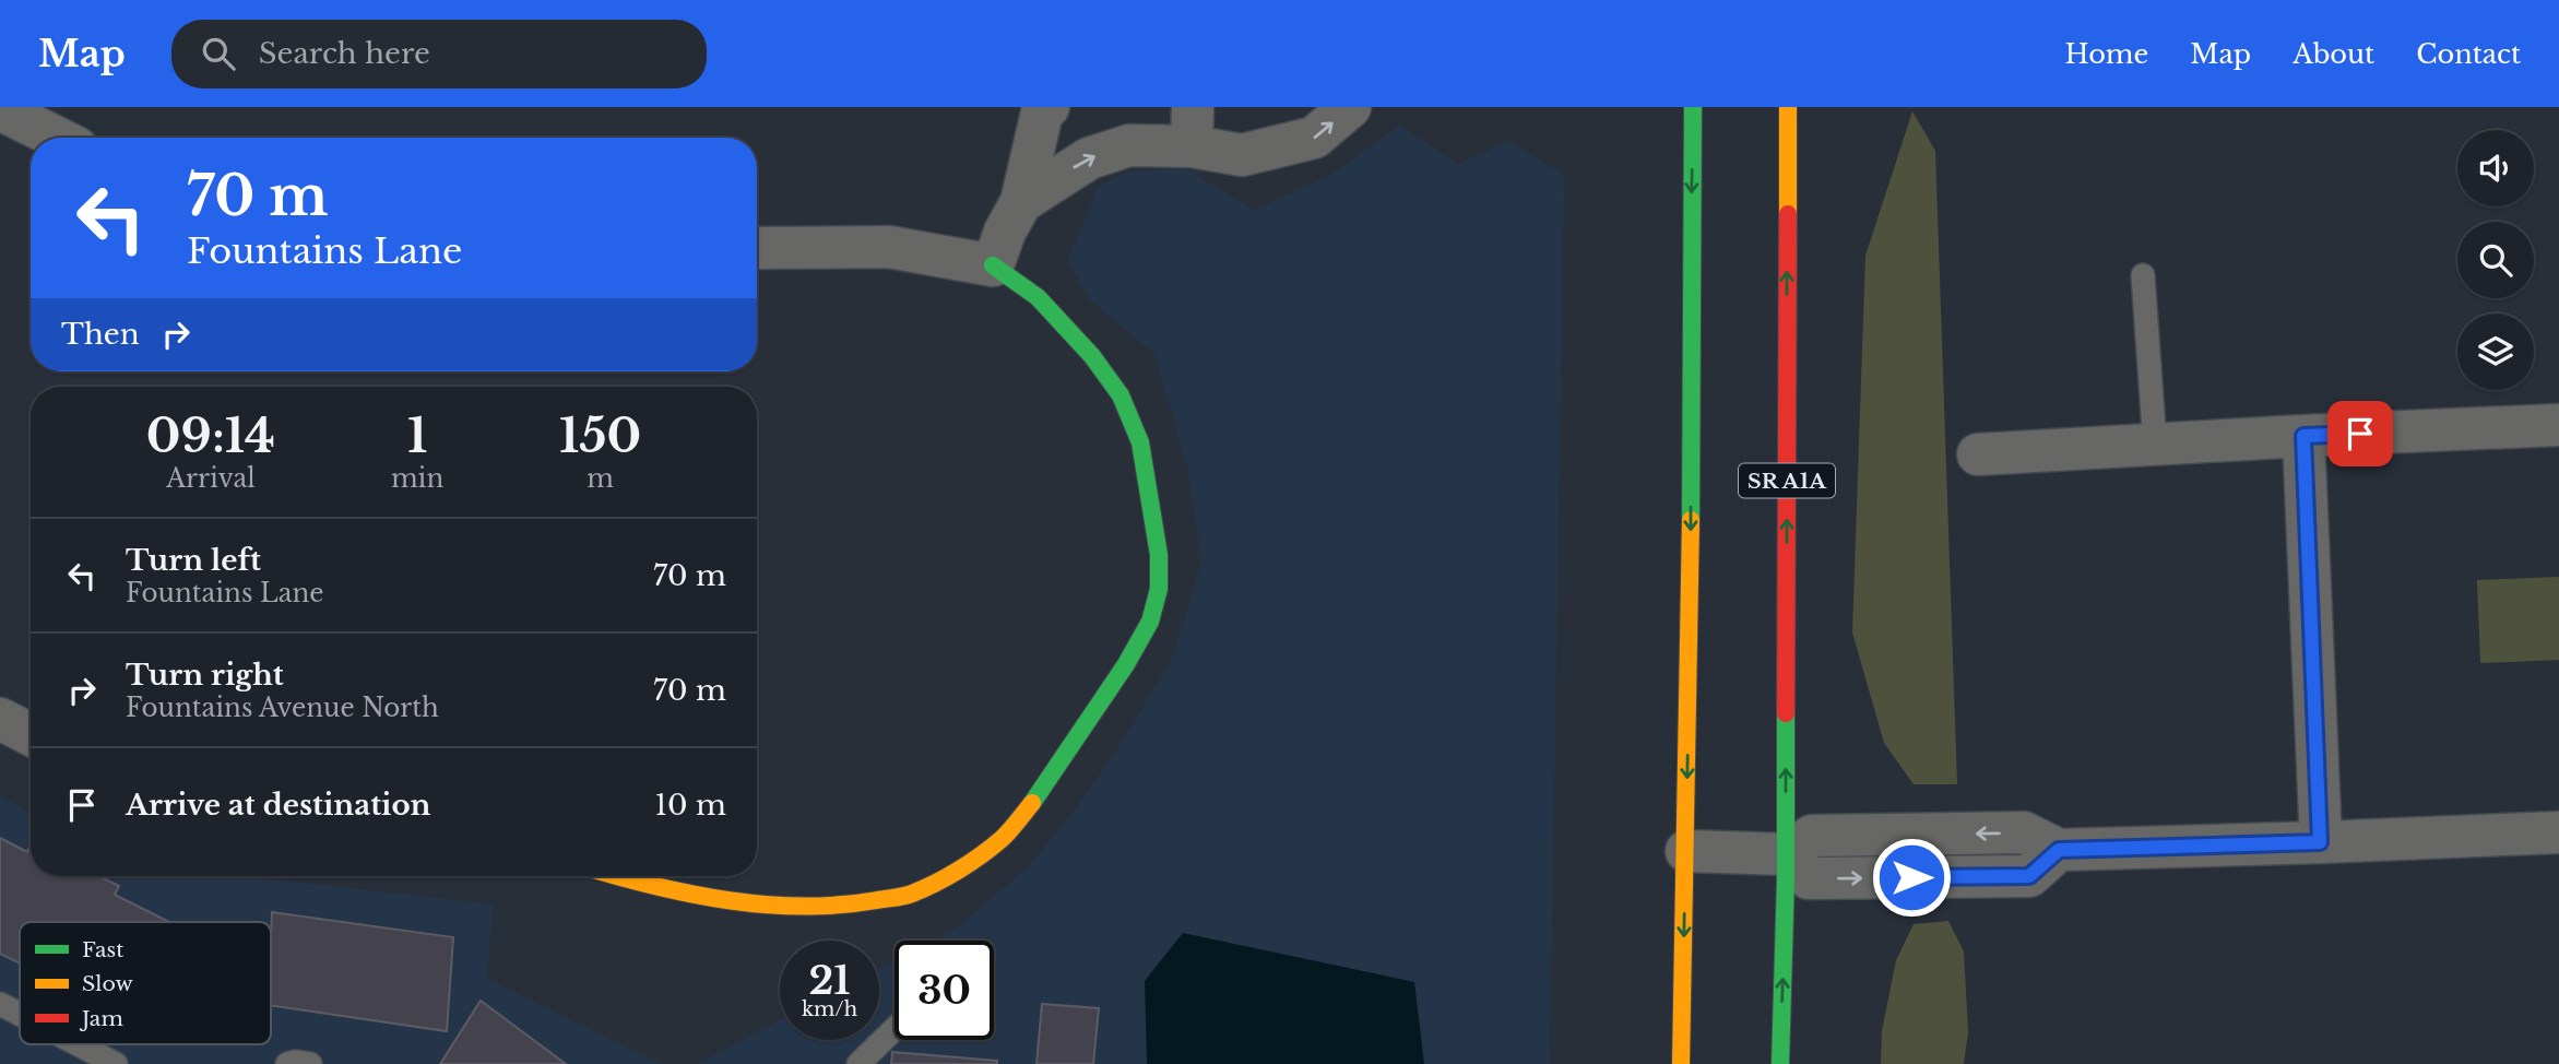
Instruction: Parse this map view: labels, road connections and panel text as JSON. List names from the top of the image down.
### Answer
{
  "streets": {
    "main road": ["SR A1A"]
  },
  "legend": ["Fast", "Slow", "Jam"],
  "page": {
    "header": "Map",
    "search": "Search here",
    "nav": [
      "Home",
      "Map",
      "About",
      "Contact"
    ],
    "turn": ["70 m", "Fountains Lane"],
    "then": "Then",
    "eta": [
      "09:14",
      "Arrival",
      "1",
      "min",
      "150",
      "m"
    ],
    "list": [
      {
        "name": "Turn left",
        "note": "Fountains Lane",
        "value": "70 m"
      },
      {
        "name": "Turn right",
        "note": "Fountains Avenue North",
        "value": "70 m"
      },
      {
        "name": "Arrive at destination",
        "value": "10 m"
      }
    ],
    "speed": "21 km/h",
    "limit": "30"
  }
}
